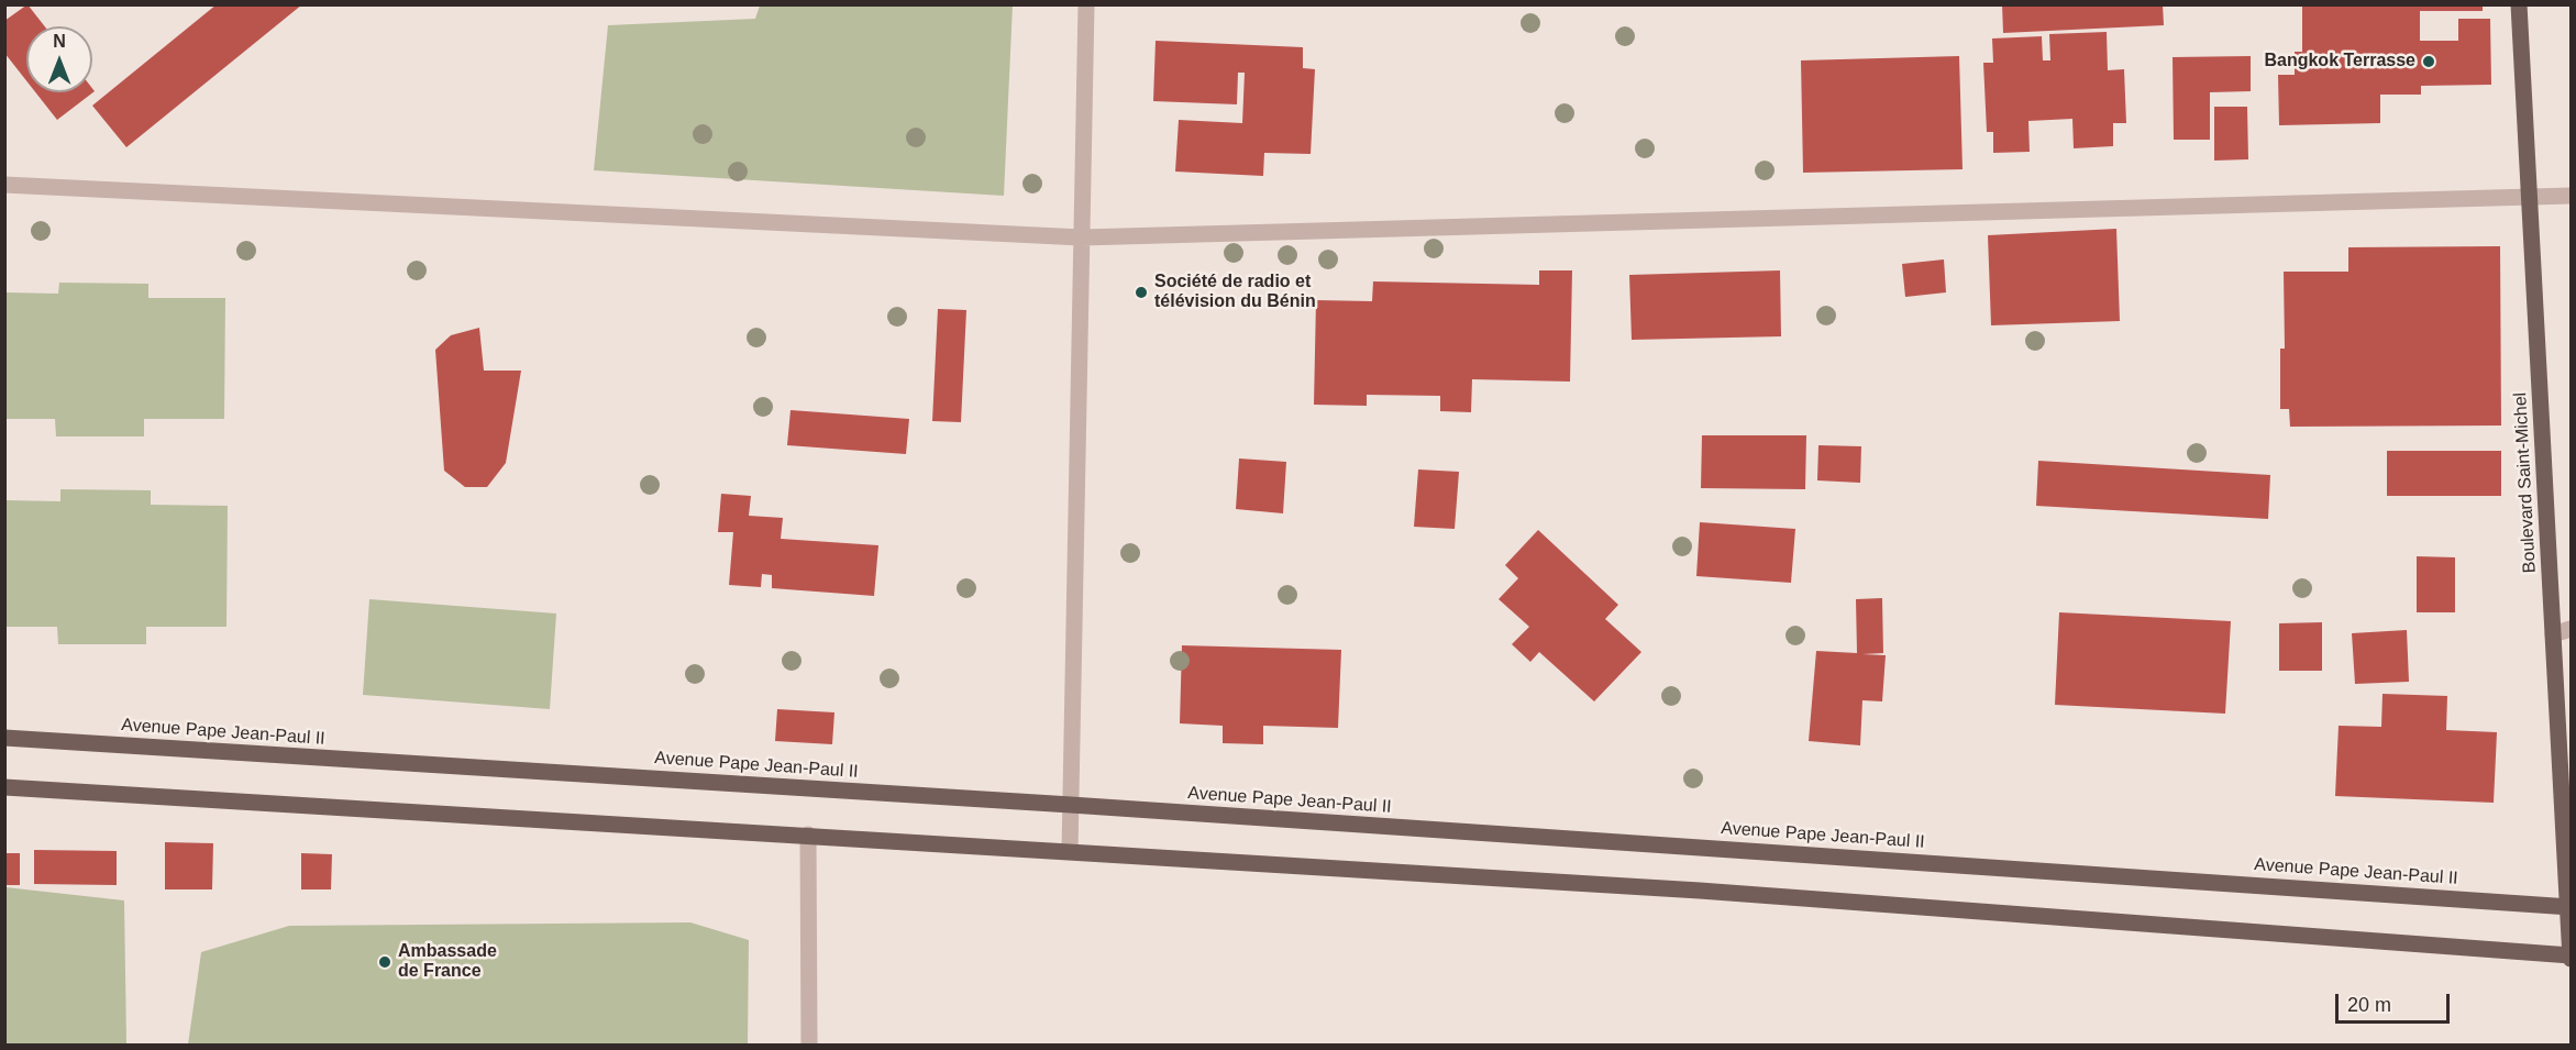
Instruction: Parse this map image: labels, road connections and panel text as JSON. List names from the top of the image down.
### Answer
{
  "streets": {
    "main road": ["Boulevard Saint-Michel", "Avenue Pape Jean-Paul II"]
  },
  "crossings": [
    ["Boulevard Saint-Michel", "Avenue Pape Jean-Paul II"]
  ],
  "places": ["Bangkok Terrasse", "Société de radio et télévision du Bénin", "Ambassade de France"],
  "scale_bar": "20 m",
  "north": "top"
}
